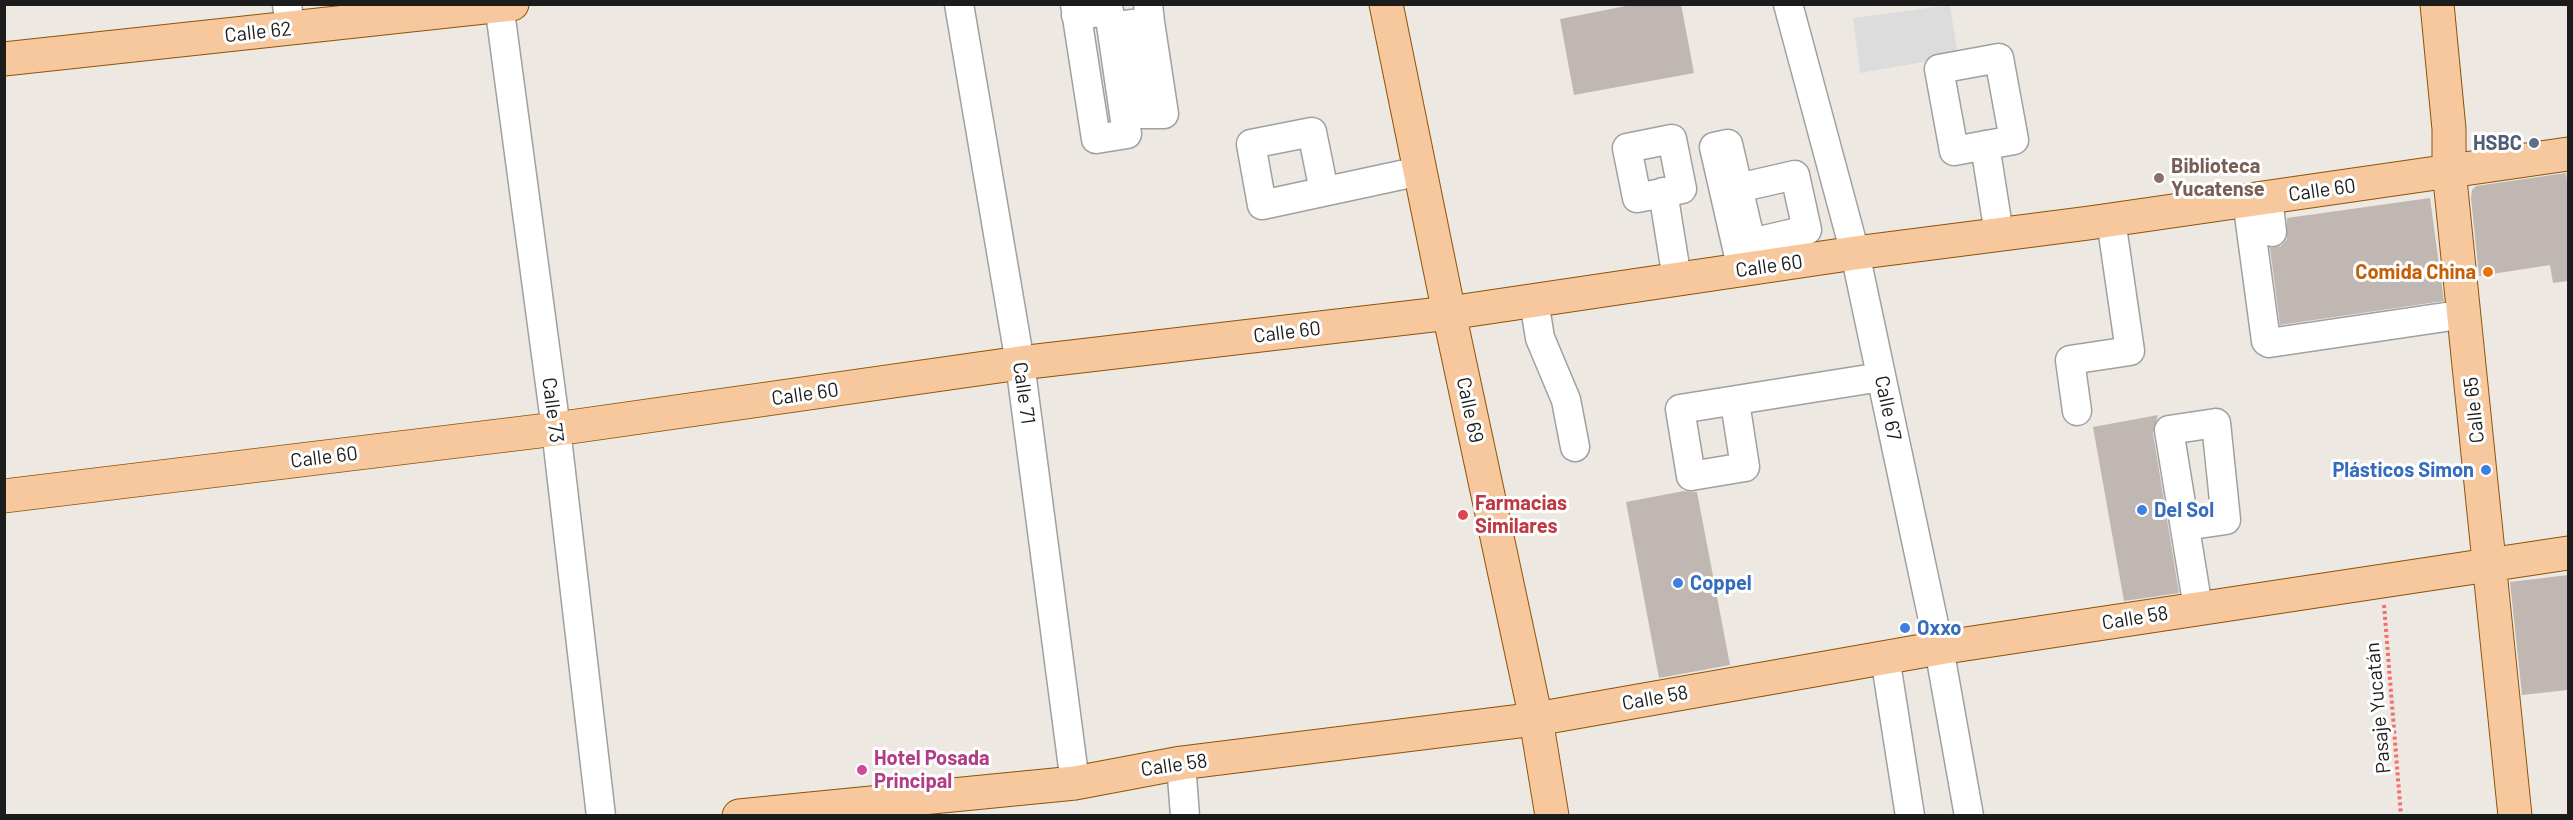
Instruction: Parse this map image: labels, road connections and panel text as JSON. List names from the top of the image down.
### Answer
{
  "streets": {
    "main road": [
      "Calle 62",
      "Calle 60",
      "Calle 69",
      "Calle 65",
      "Calle 58"
    ],
    "street": ["Calle 71", "Calle 67", "Calle 73"],
    "path": ["Pasaje Yucatán"]
  },
  "crossings": [
    ["Calle 62", "Calle 73"],
    ["Calle 60", "Calle 71"],
    ["Calle 60", "Calle 67"],
    ["Calle 60", "Calle 73"],
    ["Calle 60", "Calle 69"],
    ["Calle 60", "Calle 65"],
    ["Calle 71", "Calle 58"],
    ["Calle 67", "Calle 58"],
    ["Calle 69", "Calle 58"],
    ["Calle 65", "Calle 58"]
  ],
  "places": [
    "HSBC",
    "Biblioteca Yucatense",
    "Comida China",
    "Plásticos Simon",
    "Del Sol",
    "Farmacias Similares",
    "Coppel",
    "Oxxo",
    "Hotel Posada Principal"
  ]
}
